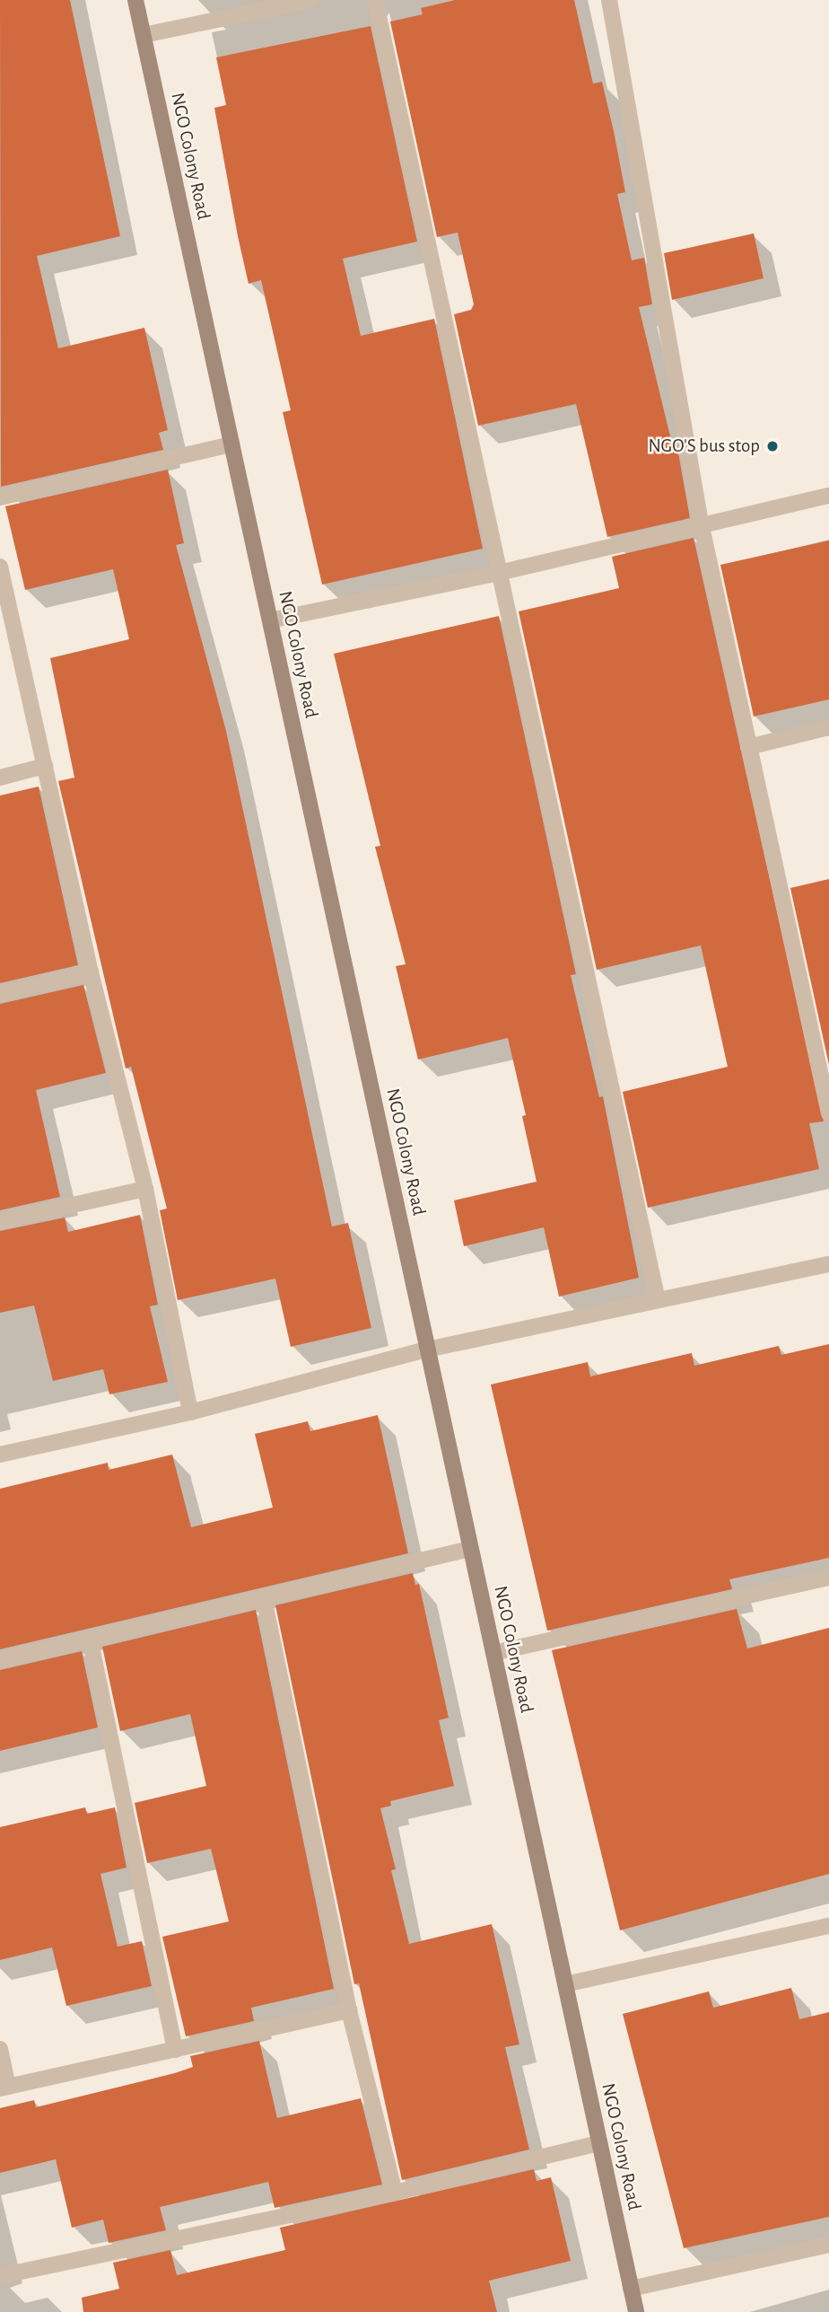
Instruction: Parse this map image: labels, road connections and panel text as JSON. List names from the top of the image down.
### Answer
{
  "streets": {
    "street": ["NGO Colony Road"]
  },
  "places": ["NGO'S bus stop"]
}
